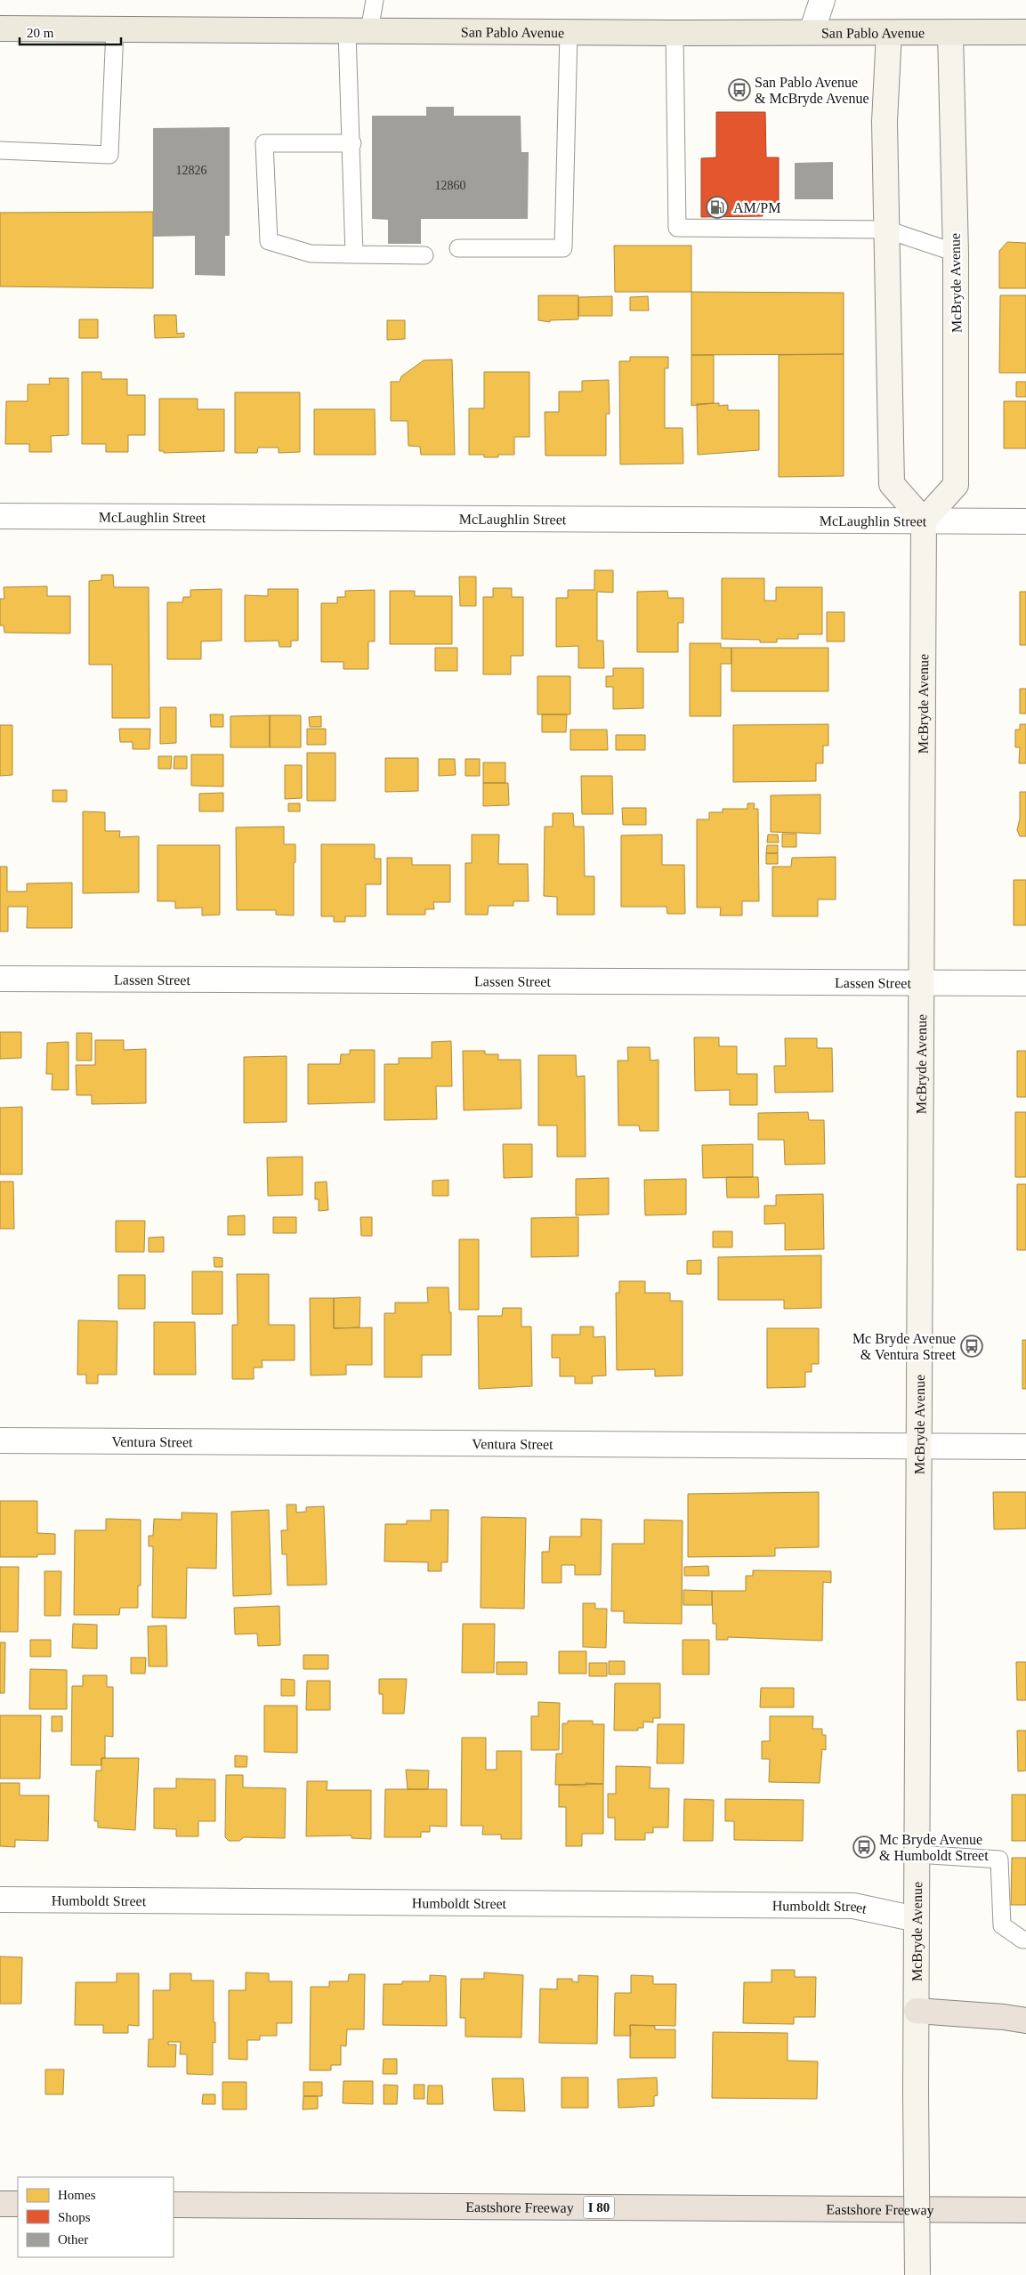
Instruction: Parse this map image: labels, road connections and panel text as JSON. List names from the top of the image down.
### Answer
{
  "streets": {
    "highway": ["Eastshore Freeway", "I 80"],
    "main road": ["San Pablo Avenue", "McBryde Avenue"],
    "street": [
      "McLaughlin Street",
      "Lassen Street",
      "Ventura Street",
      "Humboldt Street"
    ]
  },
  "crossings": [
    ["San Pablo Avenue", "McBryde Avenue"],
    ["McBryde Avenue", "McLaughlin Street"],
    ["McBryde Avenue", "Lassen Street"],
    ["McBryde Avenue", "Ventura Street"],
    ["McBryde Avenue", "Humboldt Street"]
  ],
  "places": {
    "bus stop": ["San Pablo Avenue & McBryde Avenue", "Mc Bryde Avenue & Ventura Street", "Mc Bryde Avenue & Humboldt Street"],
    "fuel station": ["AM/PM"]
  },
  "house_numbers": ["12826", "12860"],
  "legend": ["Homes", "Shops", "Other"],
  "scale_bar": "20 m"
}
